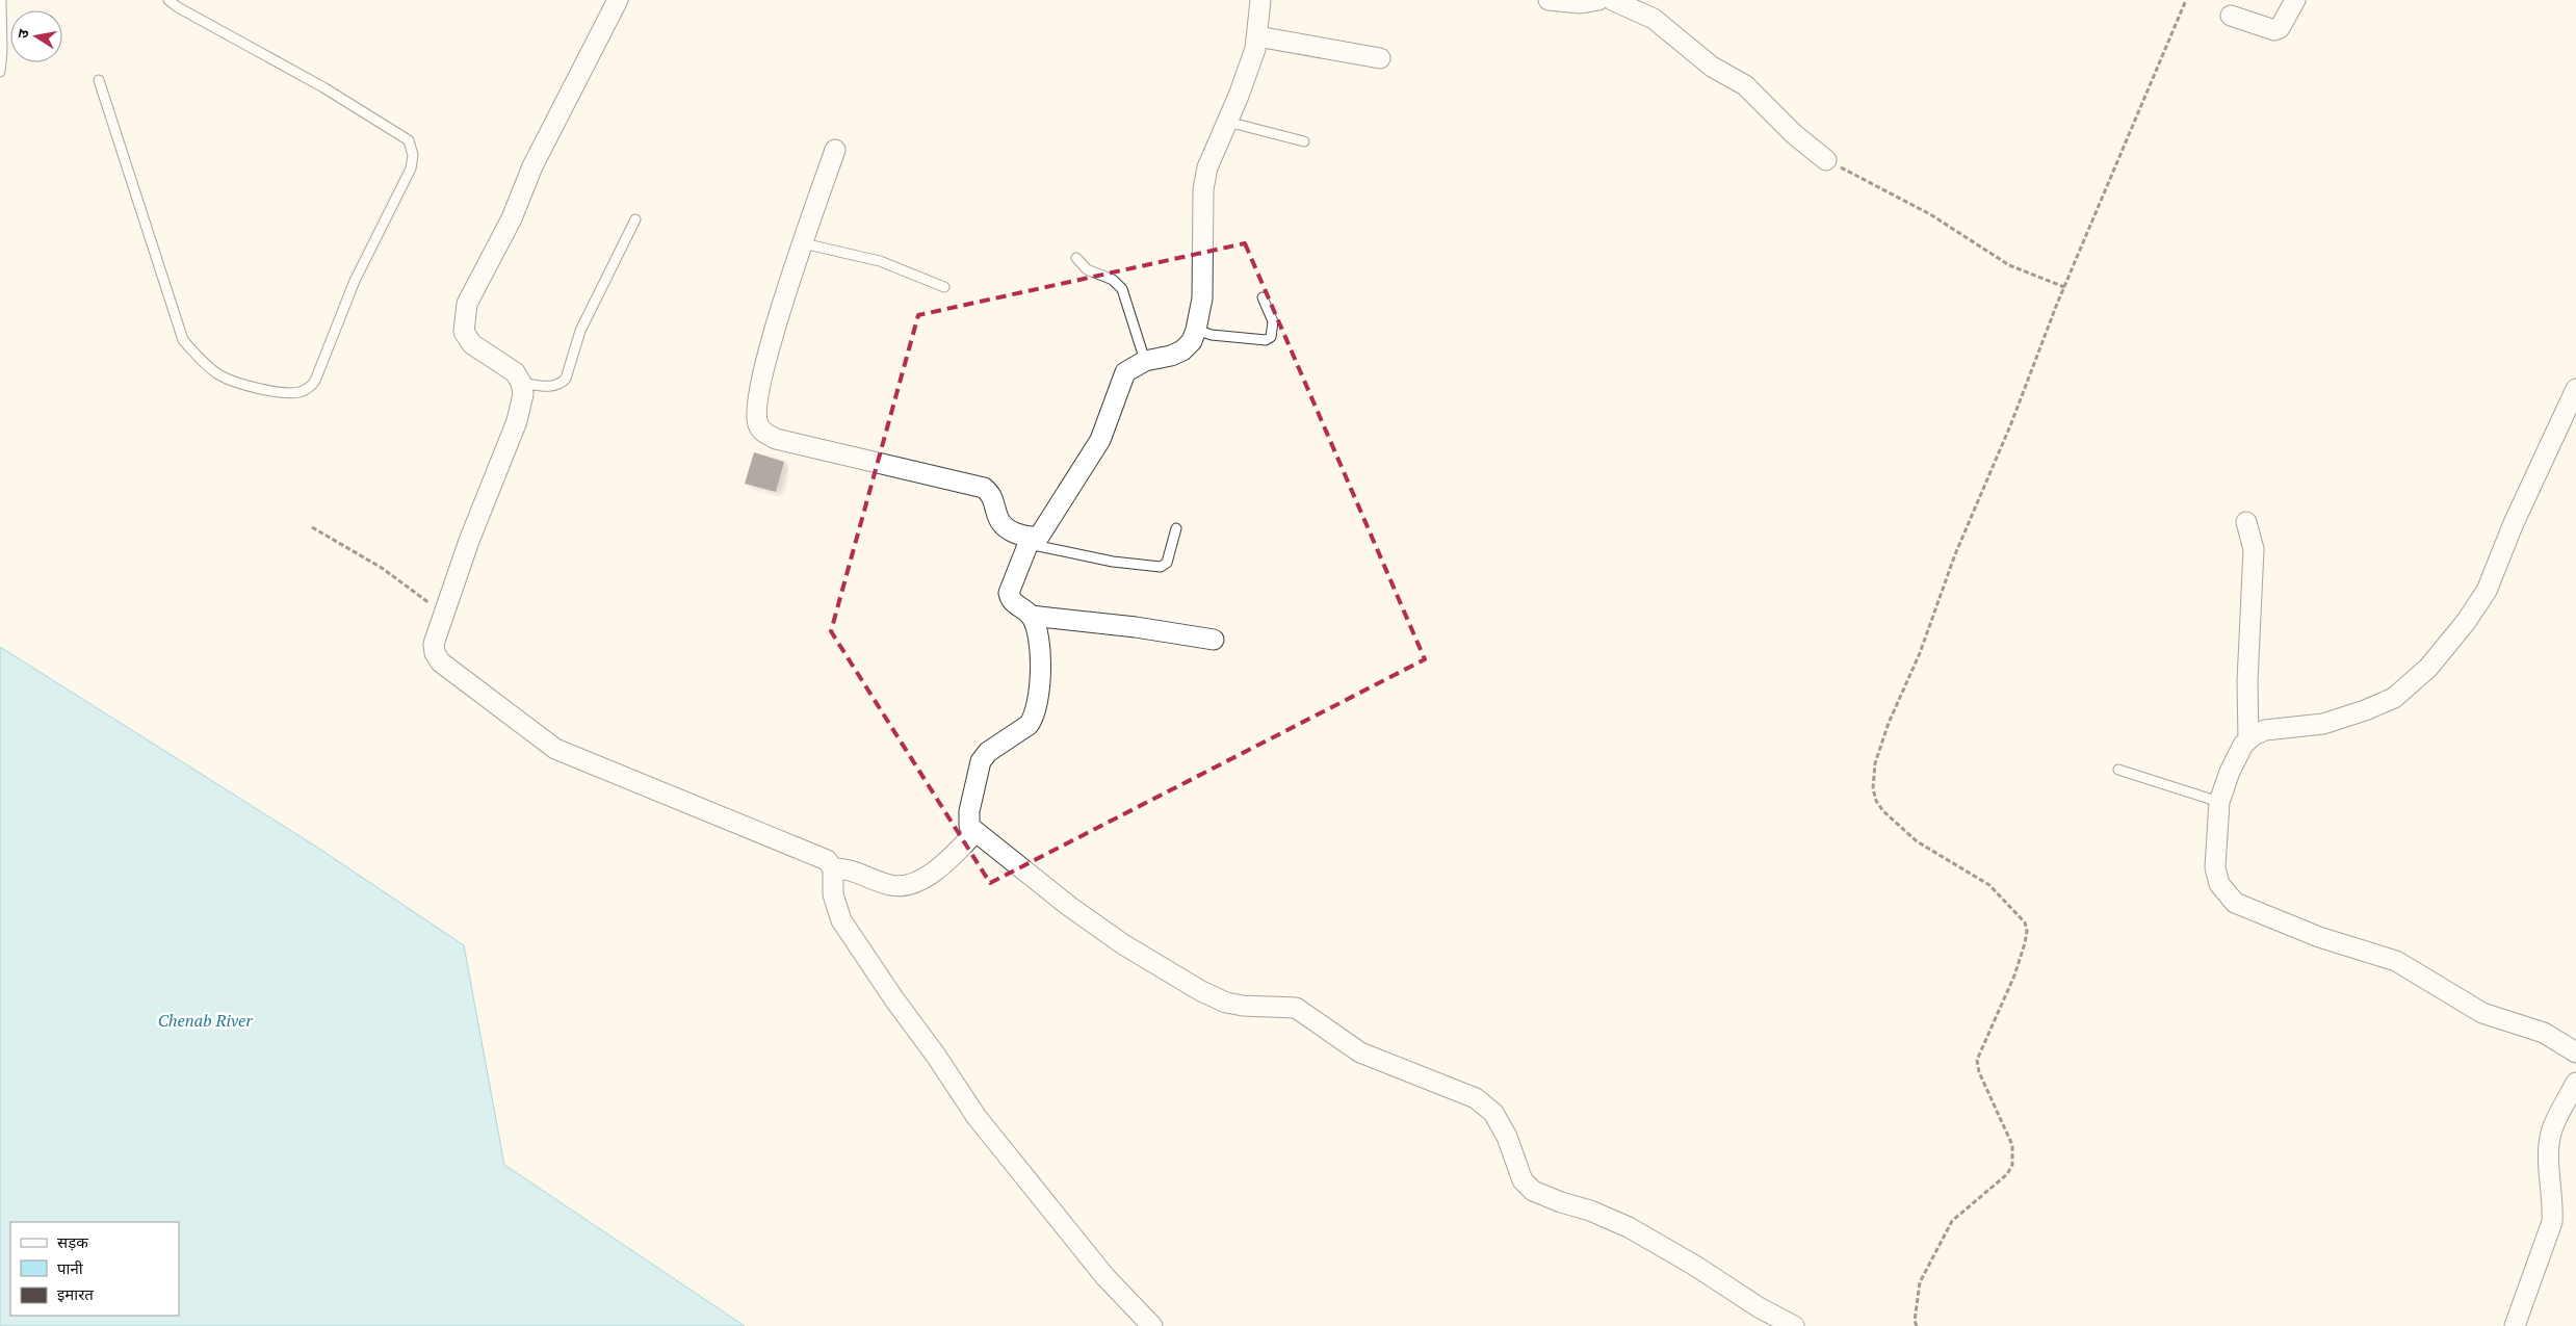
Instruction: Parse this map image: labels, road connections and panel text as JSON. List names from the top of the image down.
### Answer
{
  "water": ["Chenab River"],
  "legend": ["सड़क", "पानी", "इमारत"],
  "north": "left"
}
